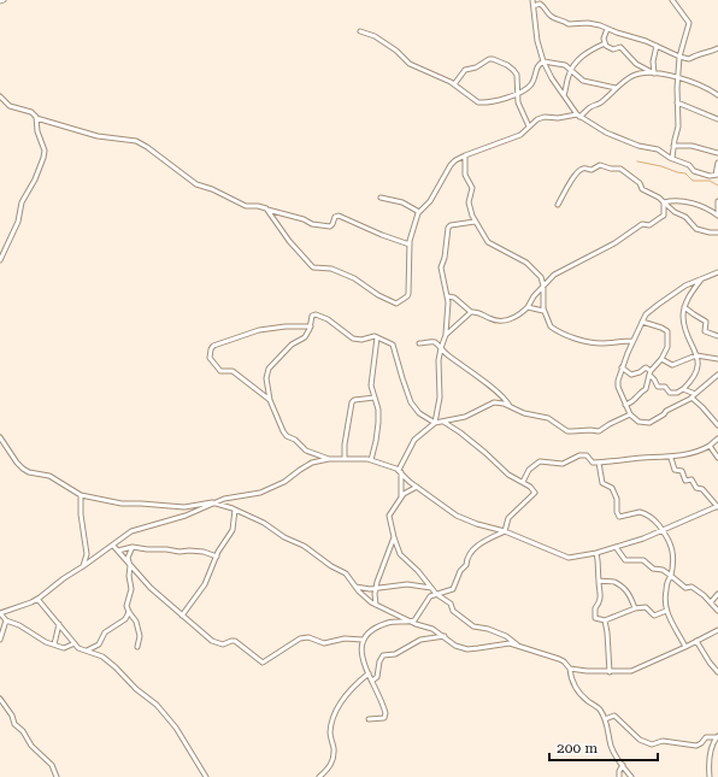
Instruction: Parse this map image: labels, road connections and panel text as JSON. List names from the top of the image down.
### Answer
{
  "scale_bar": "200 m"
}
